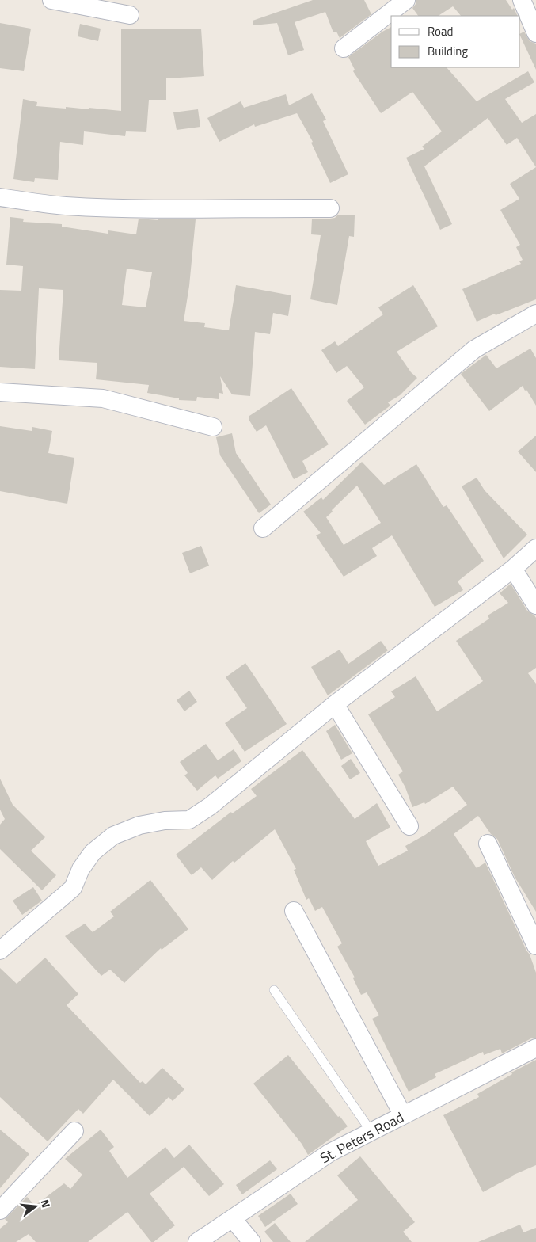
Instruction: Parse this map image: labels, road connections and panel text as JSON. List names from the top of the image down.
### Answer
{
  "streets": {
    "street": ["St. Peters Road"]
  },
  "legend": ["Road", "Building"],
  "north": "right"
}
